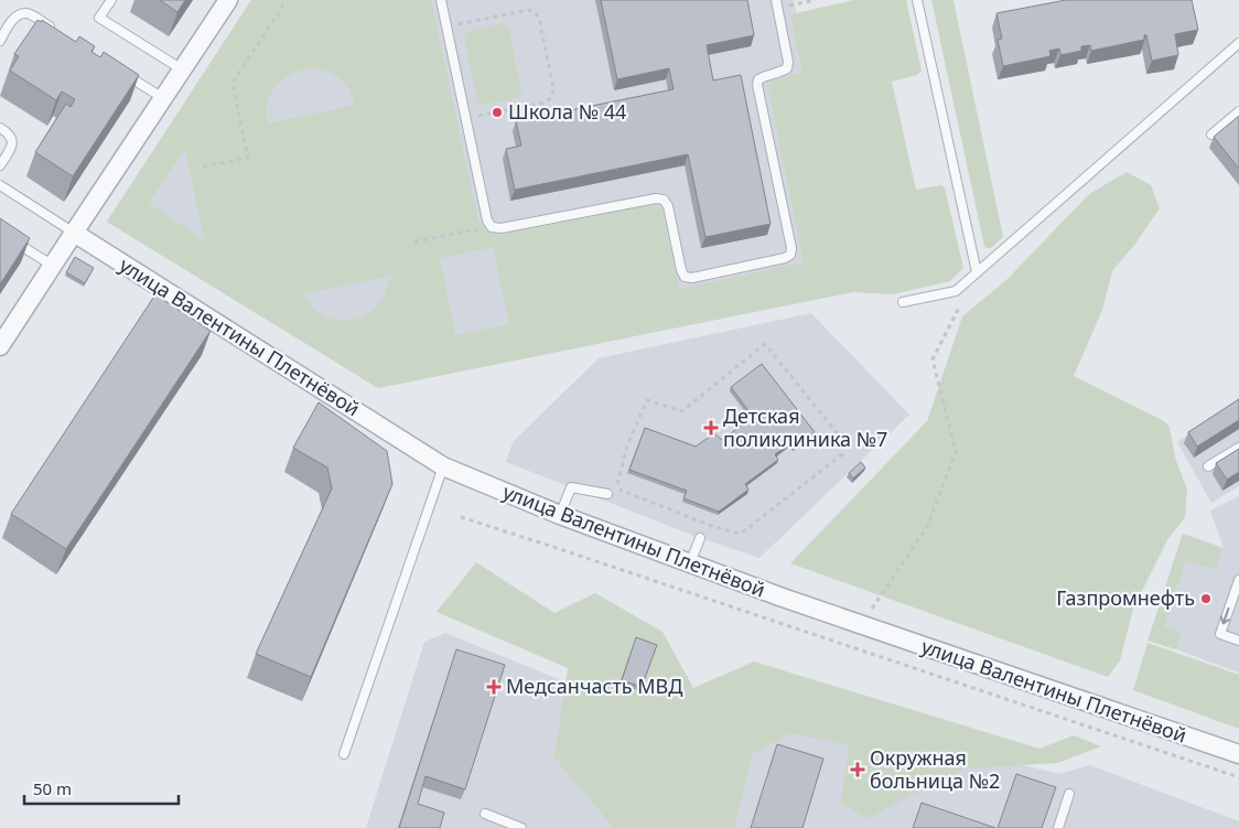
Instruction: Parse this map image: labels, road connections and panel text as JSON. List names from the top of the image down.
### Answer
{
  "streets": {
    "street": ["улица Валентины Плетнёвой"]
  },
  "places": {
    "other": ["Школа № 44", "Газпромнефть"],
    "health": ["Детская поликлиника №7", "Медсанчасть МВД", "Окружная больница №2"]
  },
  "scale_bar": "50 m"
}
